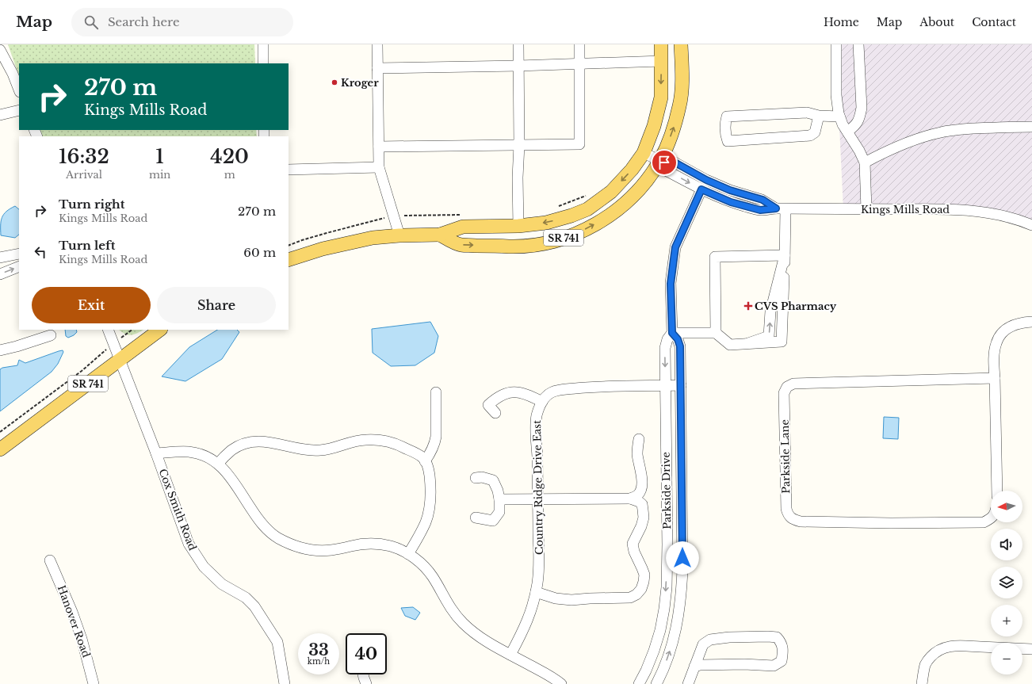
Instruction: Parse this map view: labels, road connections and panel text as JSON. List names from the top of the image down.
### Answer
{
  "streets": {
    "main road": ["SR 741"],
    "street": [
      "Kings Mills Road",
      "Parkside Lane",
      "Country Ridge Drive East",
      "Parkside Drive",
      "Cox Smith Road",
      "Hanover Road"
    ]
  },
  "crossings": [
    ["Kings Mills Road", "SR 741"],
    ["Kings Mills Road", "Parkside Drive"],
    ["SR 741", "Cox Smith Road"],
    ["Country Ridge Drive East", "Parkside Drive"]
  ],
  "places": {
    "other": ["Kroger"],
    "health": ["CVS Pharmacy"]
  },
  "north": "left",
  "page": {
    "header": "Map",
    "search": "Search here",
    "nav": [
      "Home",
      "Map",
      "About",
      "Contact"
    ],
    "turn": ["270 m", "Kings Mills Road"],
    "eta": [
      "16:32",
      "Arrival",
      "1",
      "min",
      "420",
      "m"
    ],
    "list": [
      {
        "name": "Turn right",
        "note": "Kings Mills Road",
        "value": "270 m"
      },
      {
        "name": "Turn left",
        "note": "Kings Mills Road",
        "value": "60 m"
      }
    ],
    "buttons": ["Exit", "Share"],
    "map_buttons": ["+", "−"],
    "speed": "33 km/h",
    "limit": "40"
  }
}
